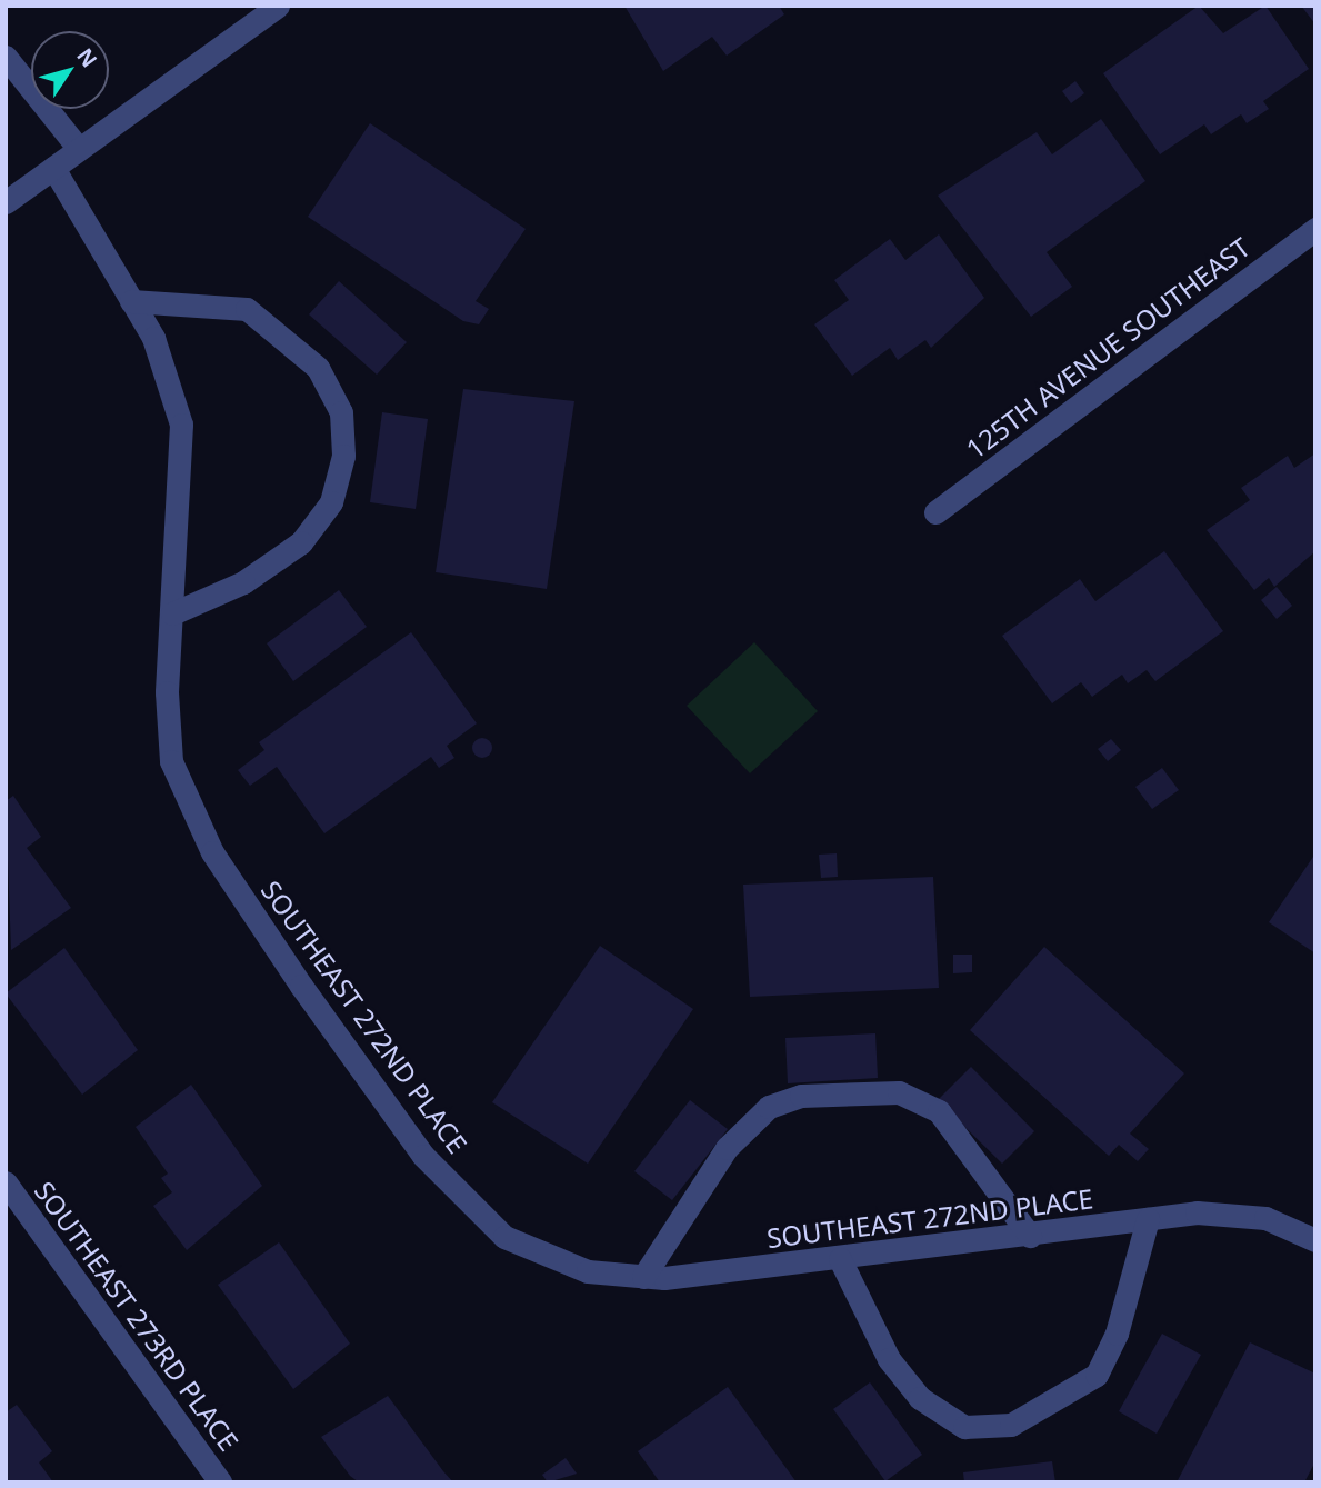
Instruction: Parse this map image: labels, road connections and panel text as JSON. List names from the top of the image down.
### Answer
{
  "streets": {
    "street": ["125TH AVENUE SOUTHEAST", "SOUTHEAST 272ND PLACE", "SOUTHEAST 273RD PLACE"]
  },
  "north": "top right"
}
